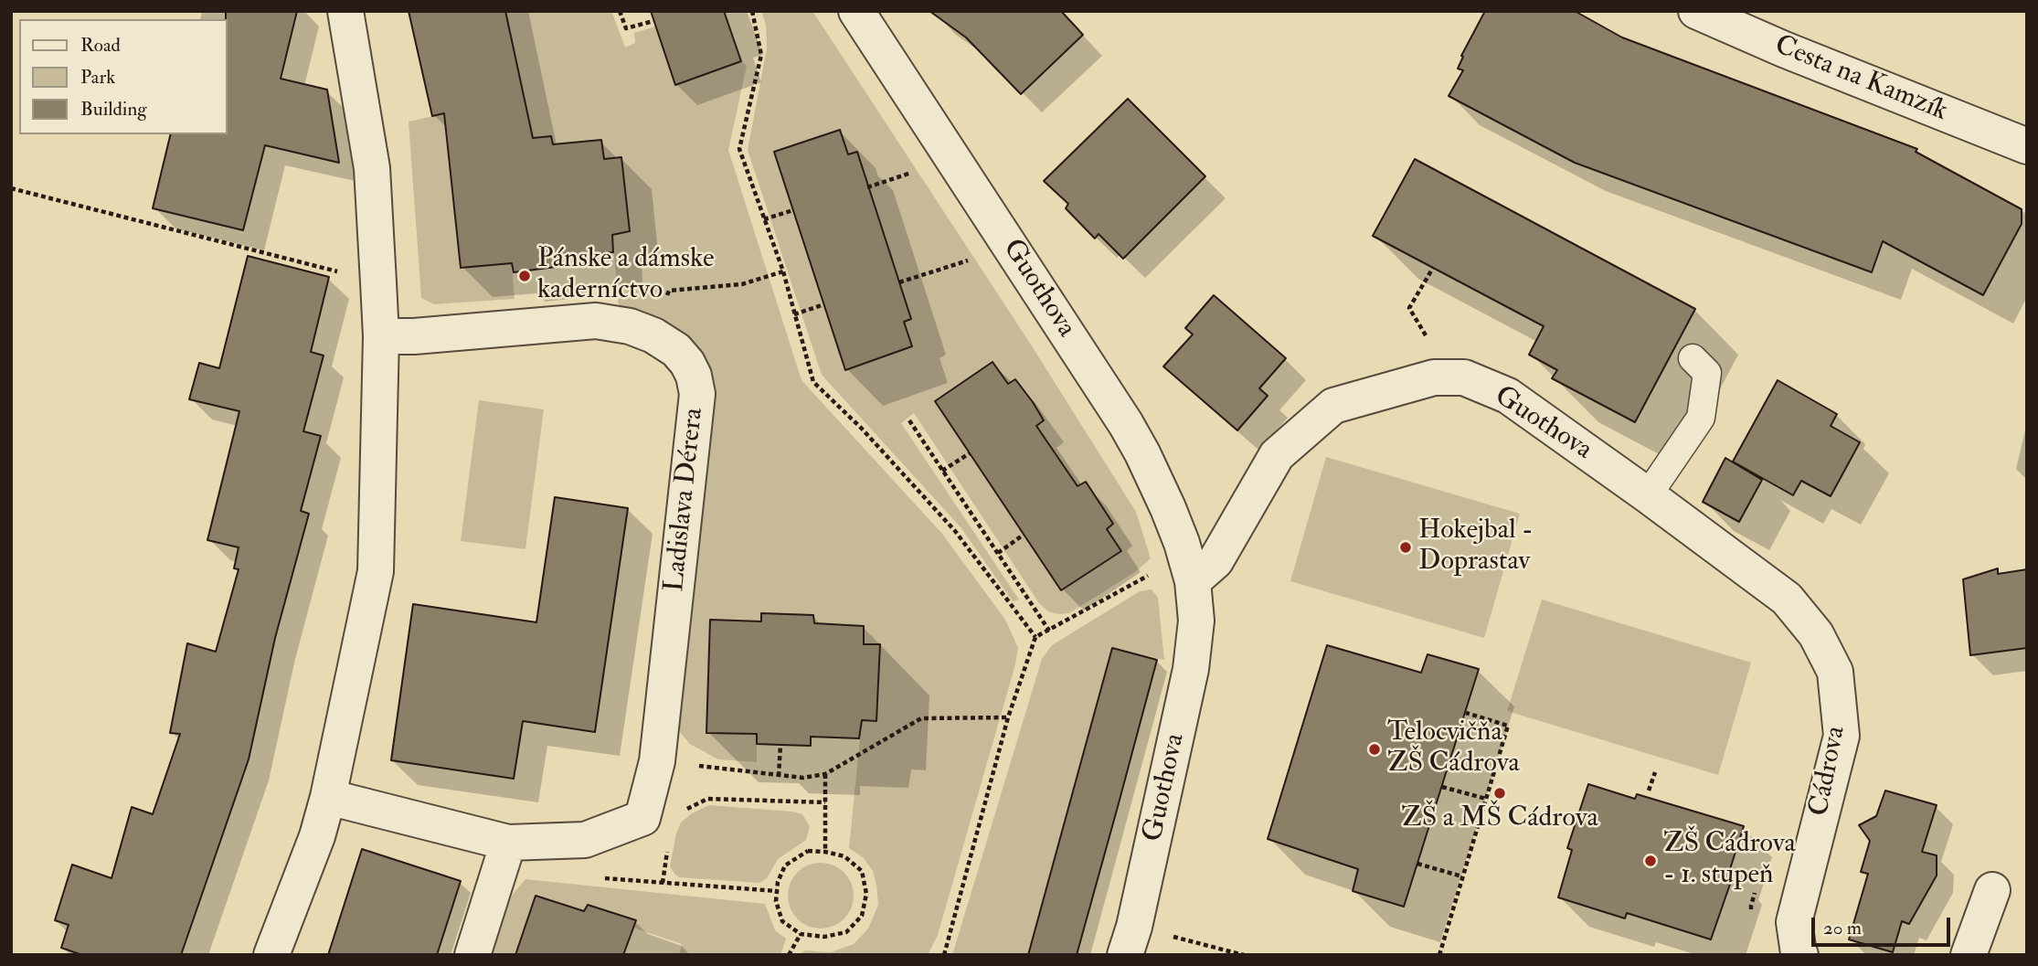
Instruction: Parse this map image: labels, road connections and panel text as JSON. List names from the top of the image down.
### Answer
{
  "streets": {
    "street": [
      "Cesta na Kamzík",
      "Guothova",
      "Ladislava Dérera",
      "Cádrova"
    ]
  },
  "crossings": [
    ["Guothova", "Cádrova"]
  ],
  "places": [
    "Pánske a dámske kaderníctvo",
    "Hokejbal - Doprastav",
    "Telocvičňa ZŠ Cádrova",
    "ZŠ a MŠ Cádrova",
    "ZŠ Cádrova - 1. stupeň"
  ],
  "legend": ["Road", "Park", "Building"],
  "scale_bar": "20 m"
}
